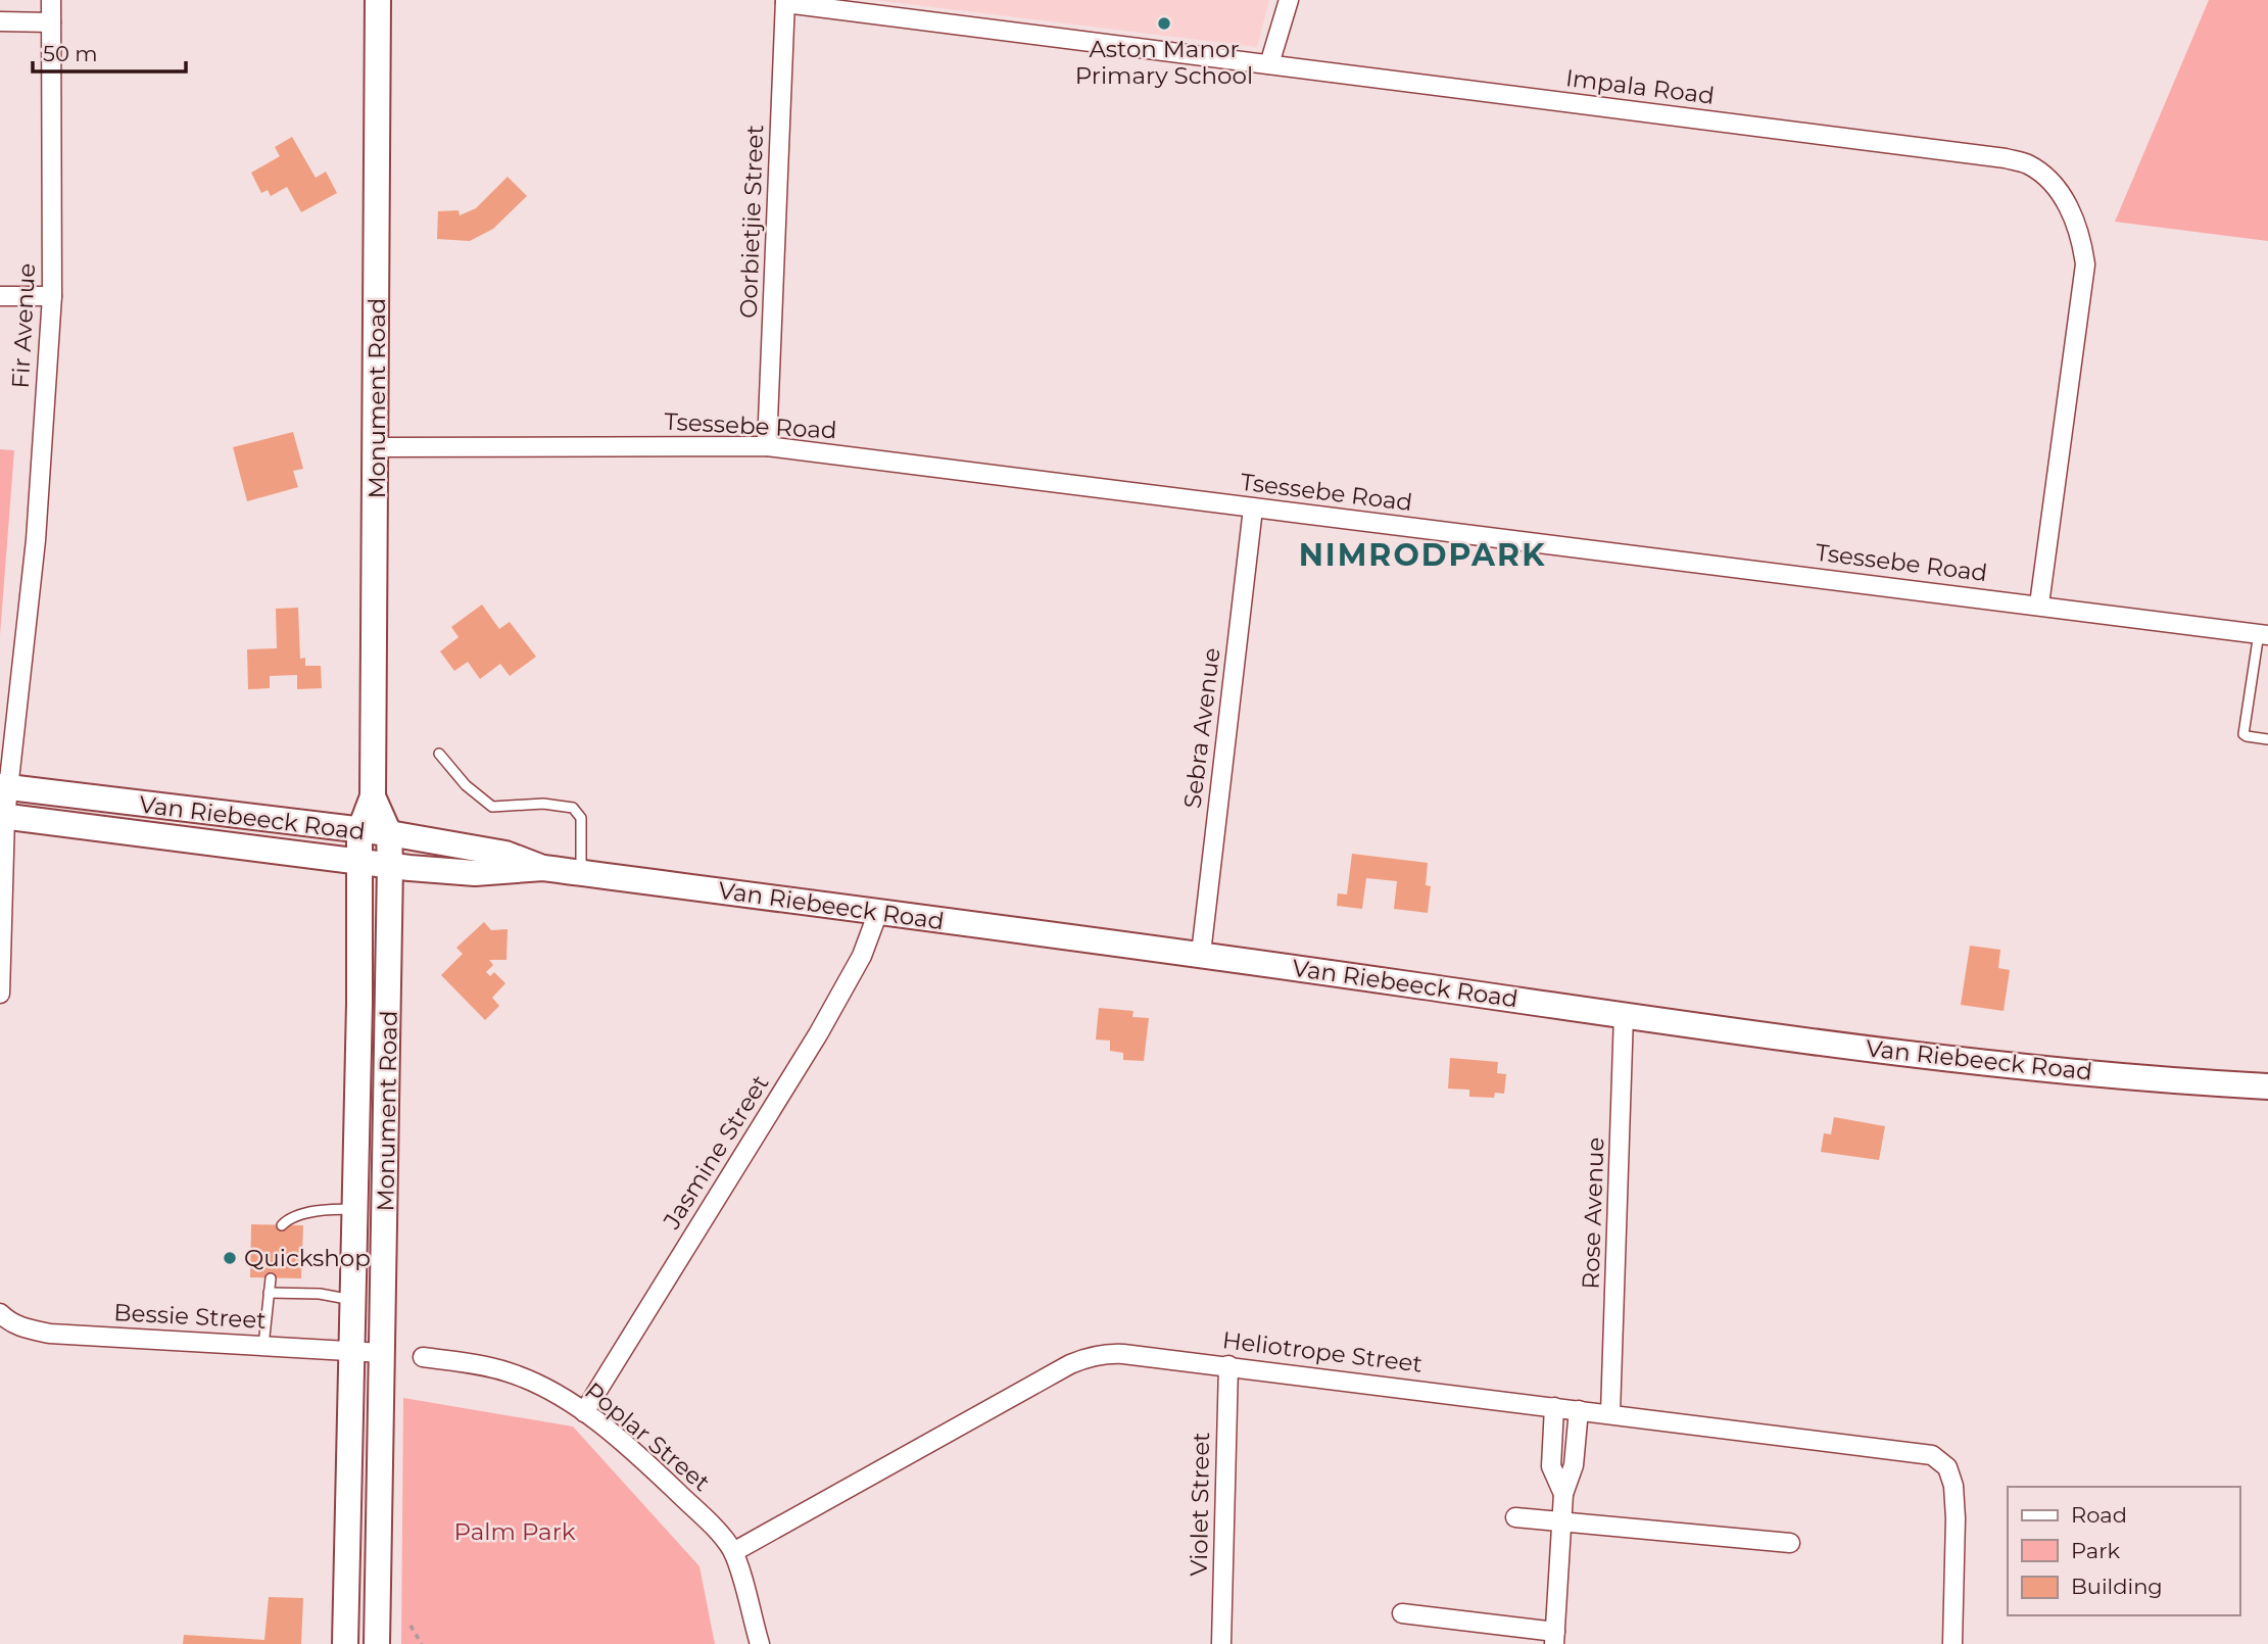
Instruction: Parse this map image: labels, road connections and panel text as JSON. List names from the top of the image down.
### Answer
{
  "streets": {
    "street": [
      "Impala Road",
      "Oorbietjie Street",
      "Fir Avenue",
      "Monument Road",
      "Tsessebe Road",
      "Sebra Avenue",
      "Van Riebeeck Road",
      "Jasmine Street",
      "Rose Avenue",
      "Bessie Street",
      "Heliotrope Street",
      "Poplar Street",
      "Violet Street"
    ]
  },
  "crossings": [
    ["Impala Road", "Oorbietjie Street"],
    ["Impala Road", "Tsessebe Road"],
    ["Oorbietjie Street", "Tsessebe Road"],
    ["Fir Avenue", "Van Riebeeck Road"],
    ["Monument Road", "Tsessebe Road"],
    ["Monument Road", "Van Riebeeck Road"],
    ["Monument Road", "Bessie Street"],
    ["Tsessebe Road", "Sebra Avenue"],
    ["Sebra Avenue", "Van Riebeeck Road"],
    ["Van Riebeeck Road", "Jasmine Street"],
    ["Van Riebeeck Road", "Rose Avenue"],
    ["Jasmine Street", "Poplar Street"],
    ["Rose Avenue", "Heliotrope Street"],
    ["Heliotrope Street", "Poplar Street"],
    ["Heliotrope Street", "Violet Street"]
  ],
  "districts": ["NIMRODPARK"],
  "parks": ["Palm Park"],
  "places": ["Aston Manor Primary School", "Quickshop"],
  "legend": ["Road", "Park", "Building"],
  "scale_bar": "50 m"
}
